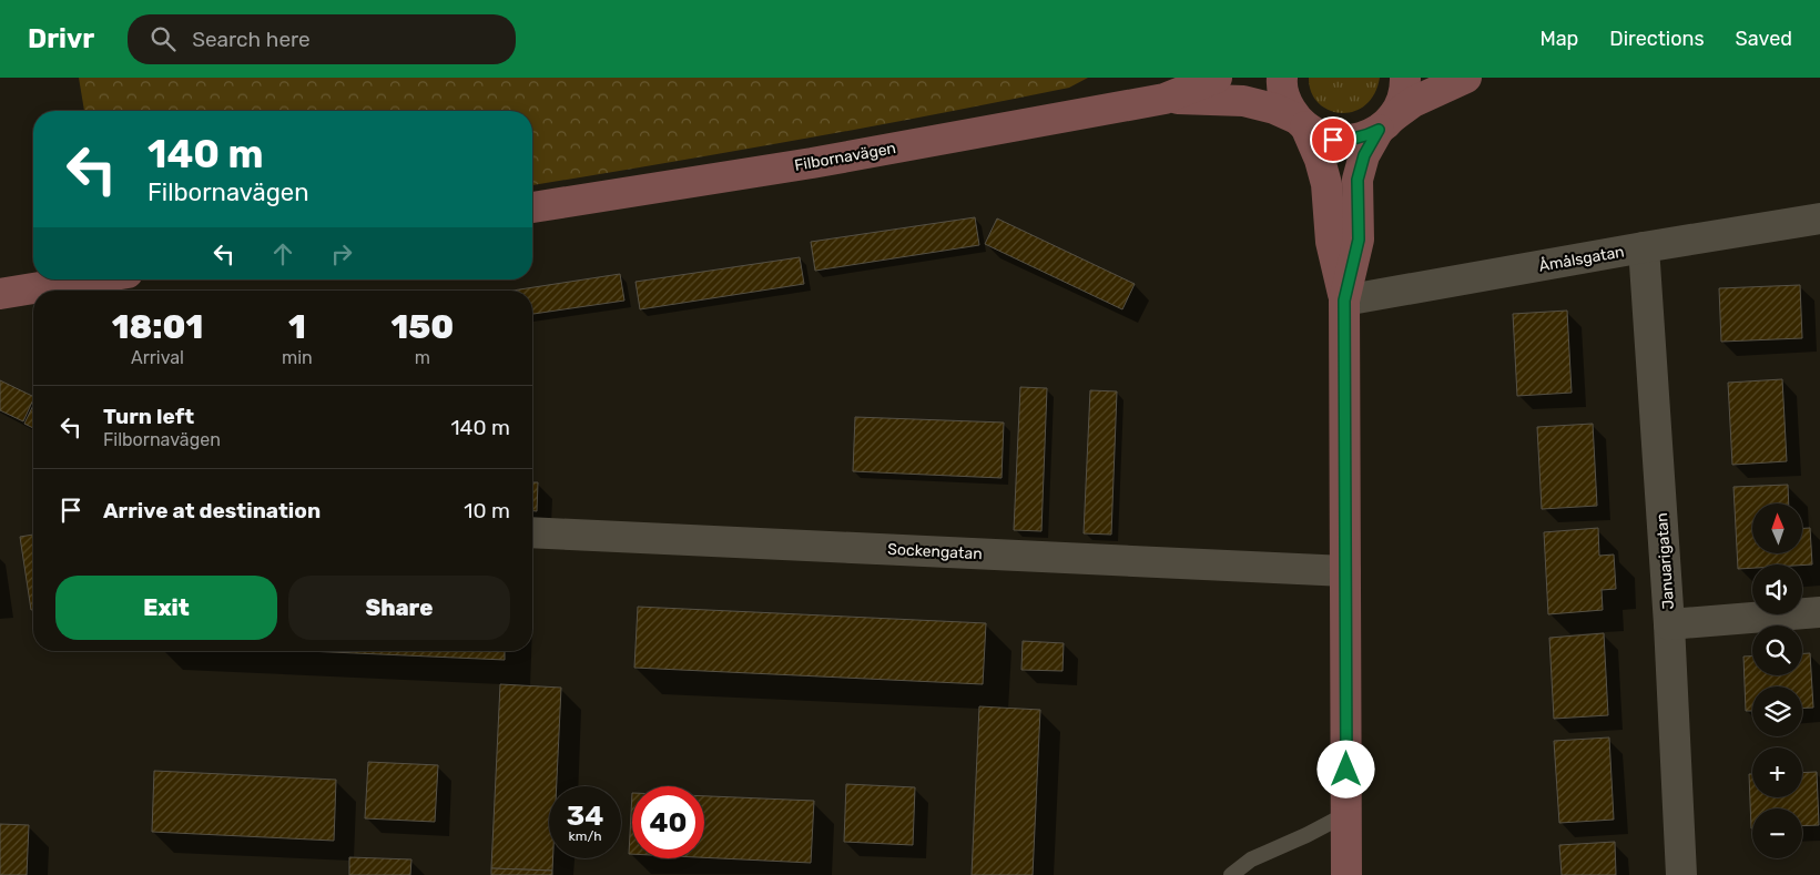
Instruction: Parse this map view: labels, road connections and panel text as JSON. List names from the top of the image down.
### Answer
{
  "streets": {
    "street": [
      "Filbornavägen",
      "Åmålsgatan",
      "Sockengatan",
      "Januarigatan"
    ]
  },
  "crossings": [
    ["Åmålsgatan", "Januarigatan"]
  ],
  "north": "top",
  "page": {
    "header": "Drivr",
    "search": "Search here",
    "nav": ["Map", "Directions", "Saved"],
    "turn": ["140 m", "Filbornavägen"],
    "eta": [
      "18:01",
      "Arrival",
      "1",
      "min",
      "150",
      "m"
    ],
    "list": [
      {
        "name": "Turn left",
        "note": "Filbornavägen",
        "value": "140 m"
      },
      {
        "name": "Arrive at destination",
        "value": "10 m"
      }
    ],
    "map_buttons": ["+", "−"],
    "buttons": ["Exit", "Share"],
    "speed": "34 km/h",
    "limit": "40"
  }
}
